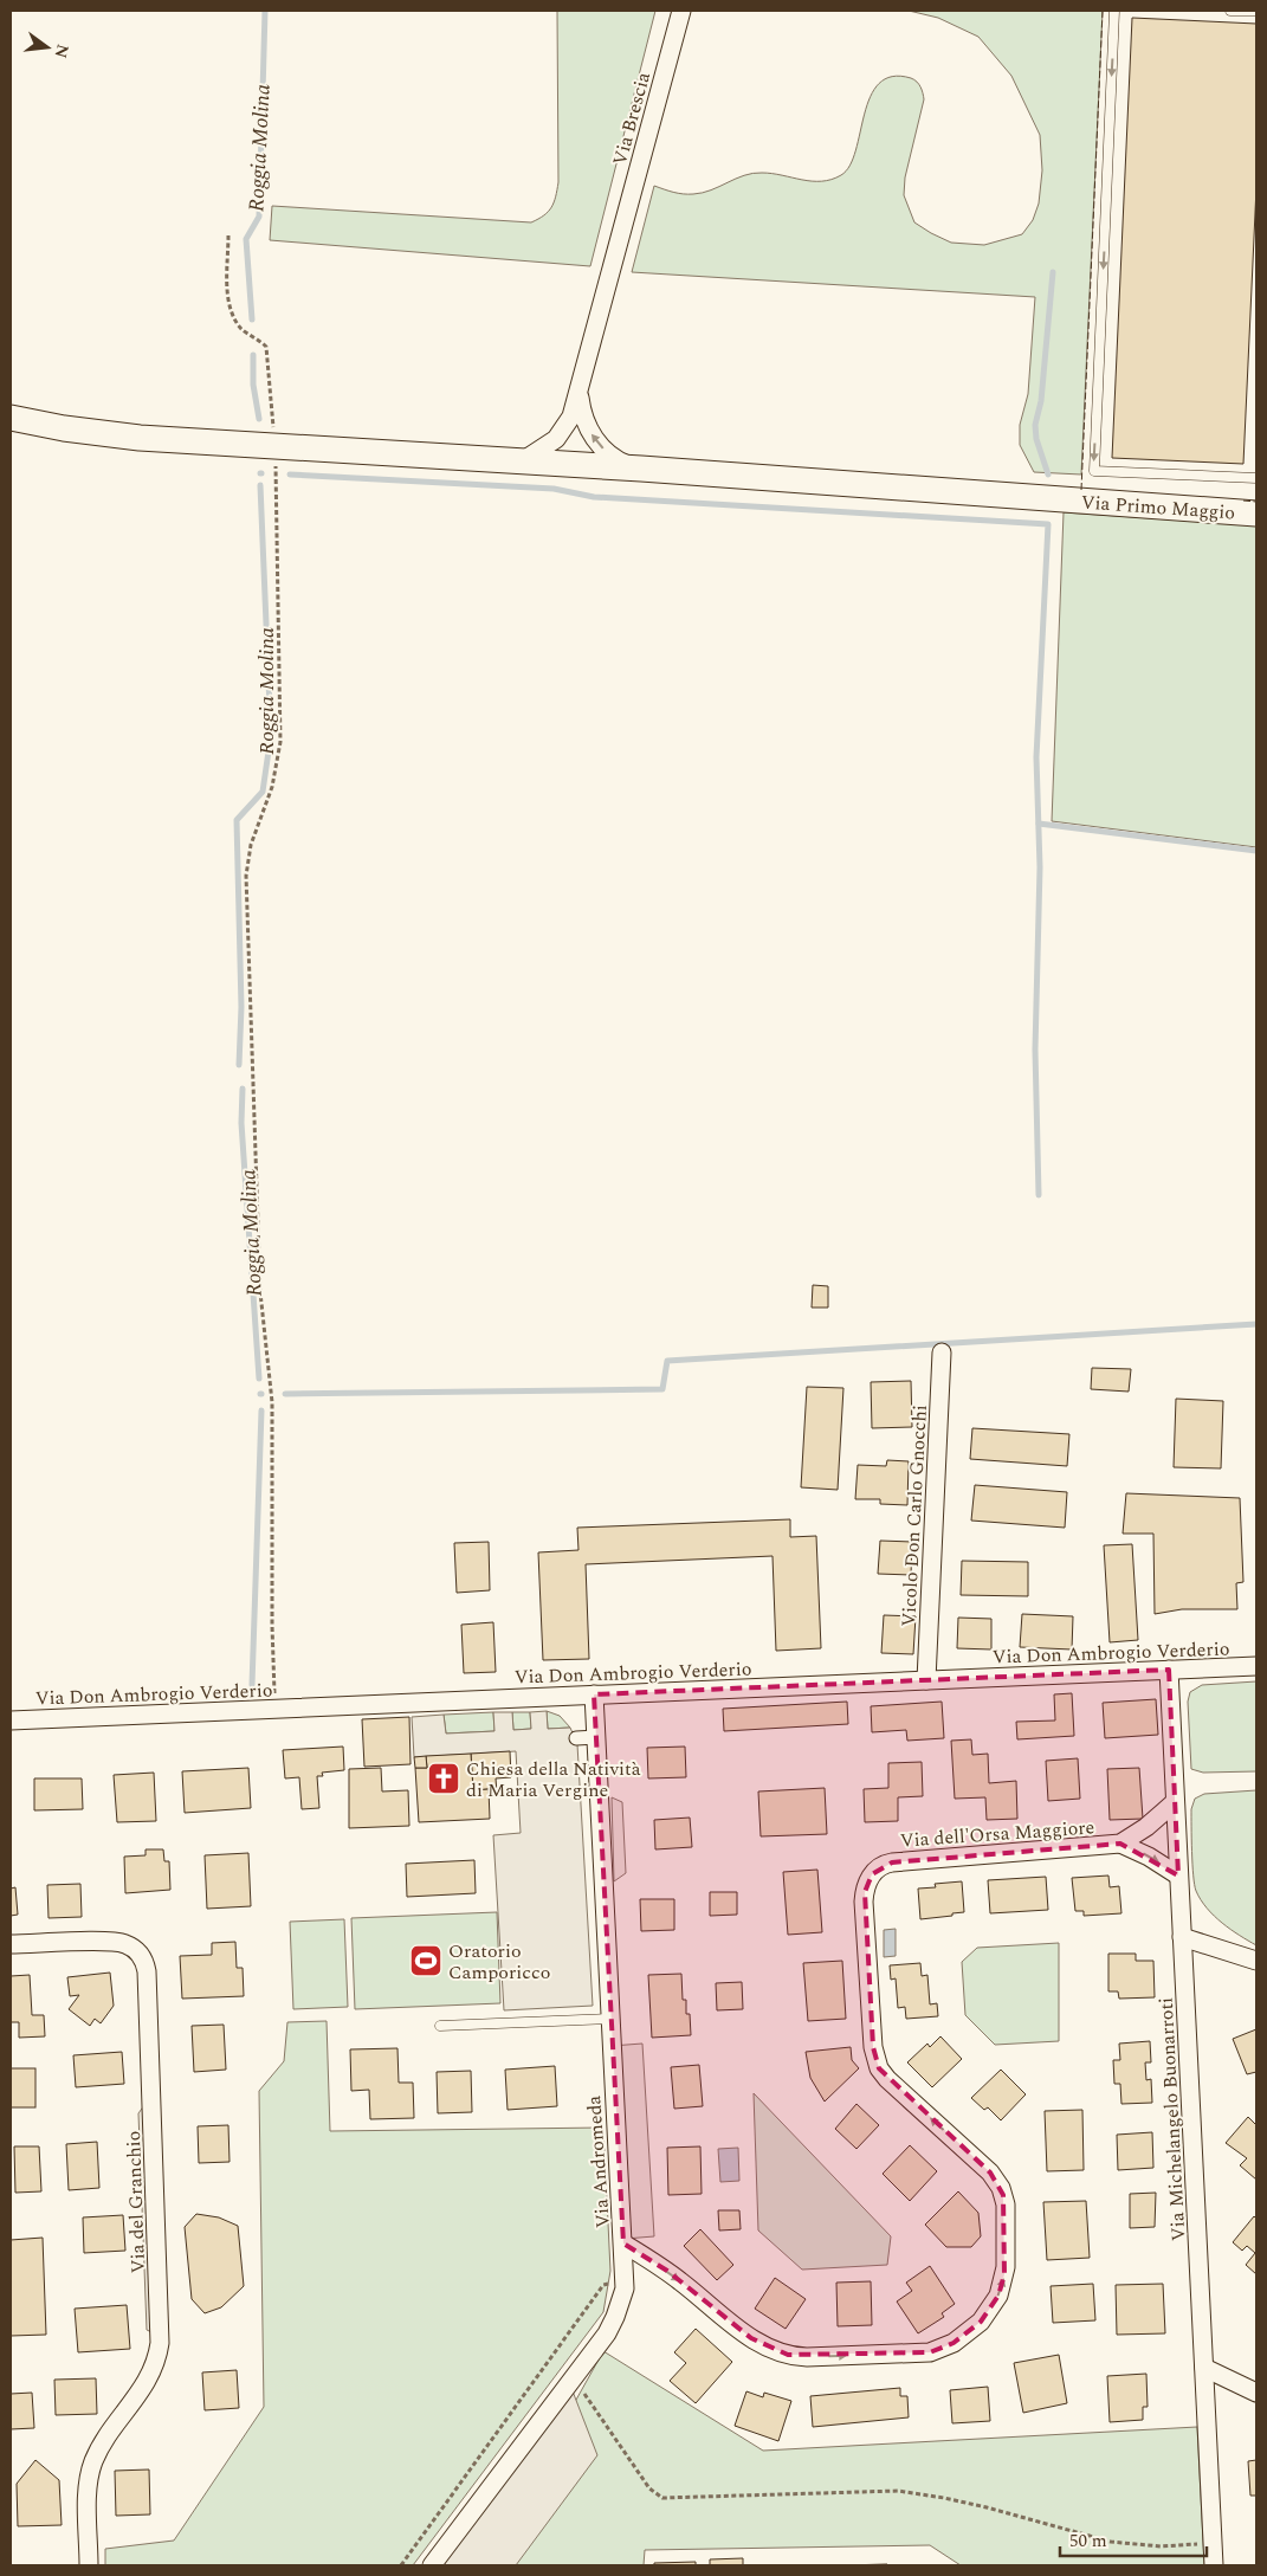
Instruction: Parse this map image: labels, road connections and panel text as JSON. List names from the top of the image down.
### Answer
{
  "streets": {
    "main road": ["Via Primo Maggio"],
    "street": [
      "Via Brescia",
      "Vicolo Don Carlo Gnocchi",
      "Via Don Ambrogio Verderio",
      "Via dell'Orsa Maggiore",
      "Via Michelangelo Buonarroti",
      "Via Andromeda",
      "Via del Granchio"
    ]
  },
  "crossings": [
    ["Via Brescia", "Via Primo Maggio"],
    ["Vicolo Don Carlo Gnocchi", "Via Don Ambrogio Verderio"],
    ["Via Don Ambrogio Verderio", "Via Michelangelo Buonarroti"],
    ["Via Don Ambrogio Verderio", "Via Andromeda"],
    ["Via dell'Orsa Maggiore", "Via Michelangelo Buonarroti"],
    ["Via dell'Orsa Maggiore", "Via Andromeda"]
  ],
  "water": ["Roggia Molina"],
  "places": {
    "church": ["Chiesa della Natività di Maria Vergine"],
    "sports": ["Oratorio Camporicco"]
  },
  "scale_bar": "50 m",
  "north": "right"
}
